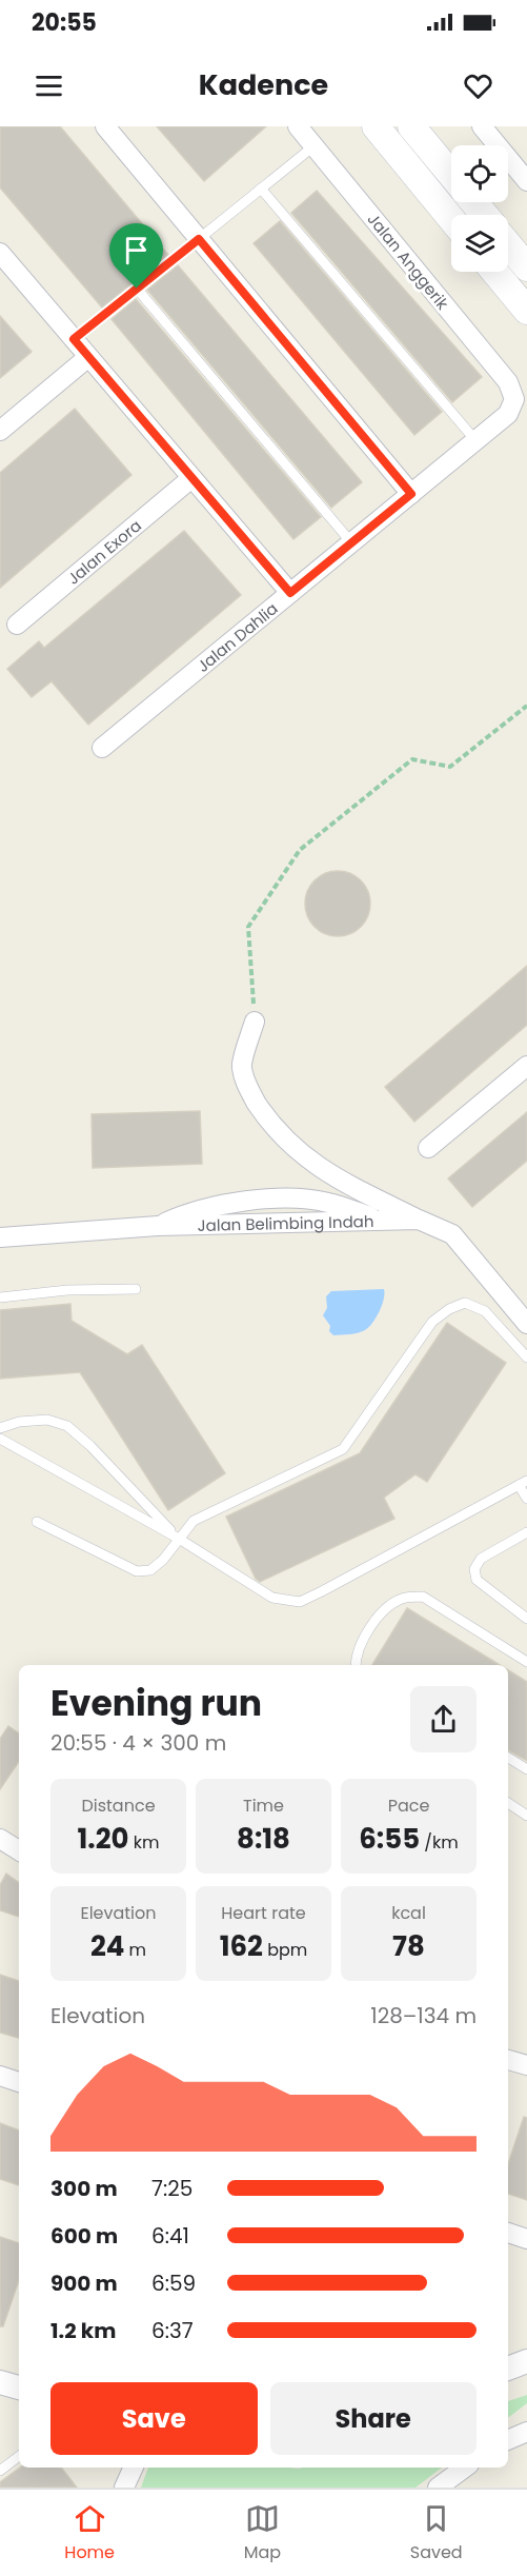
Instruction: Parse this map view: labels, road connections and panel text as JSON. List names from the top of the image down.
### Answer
{
  "streets": {
    "street": [
      "Jalan Anggerik",
      "Jalan Exora",
      "Jalan Dahlia",
      "Jalan Belimbing Indah"
    ]
  },
  "crossings": [
    ["Jalan Anggerik", "Jalan Dahlia"]
  ],
  "page": {
    "status": "20:55",
    "header": "Kadence",
    "heading": ["Evening run", "20:55 · 4 × 300 m"],
    "stats": [
      ["Distance", "1.20 km"],
      ["Time", "8:18"],
      ["Pace", "6:55 /km"],
      ["Elevation", "24 m"],
      ["Heart rate", "162 bpm"],
      ["kcal", "78"]
    ],
    "chart": ["Elevation", "128–134 m"],
    "list": [
      {
        "name": "300 m",
        "note": "7:25"
      },
      {
        "name": "600 m",
        "note": "6:41"
      },
      {
        "name": "900 m",
        "note": "6:59"
      },
      {
        "name": "1.2 km",
        "note": "6:37"
      }
    ],
    "buttons": ["Save", "Share"],
    "tabs": ["Home", "Map", "Saved"]
  }
}
